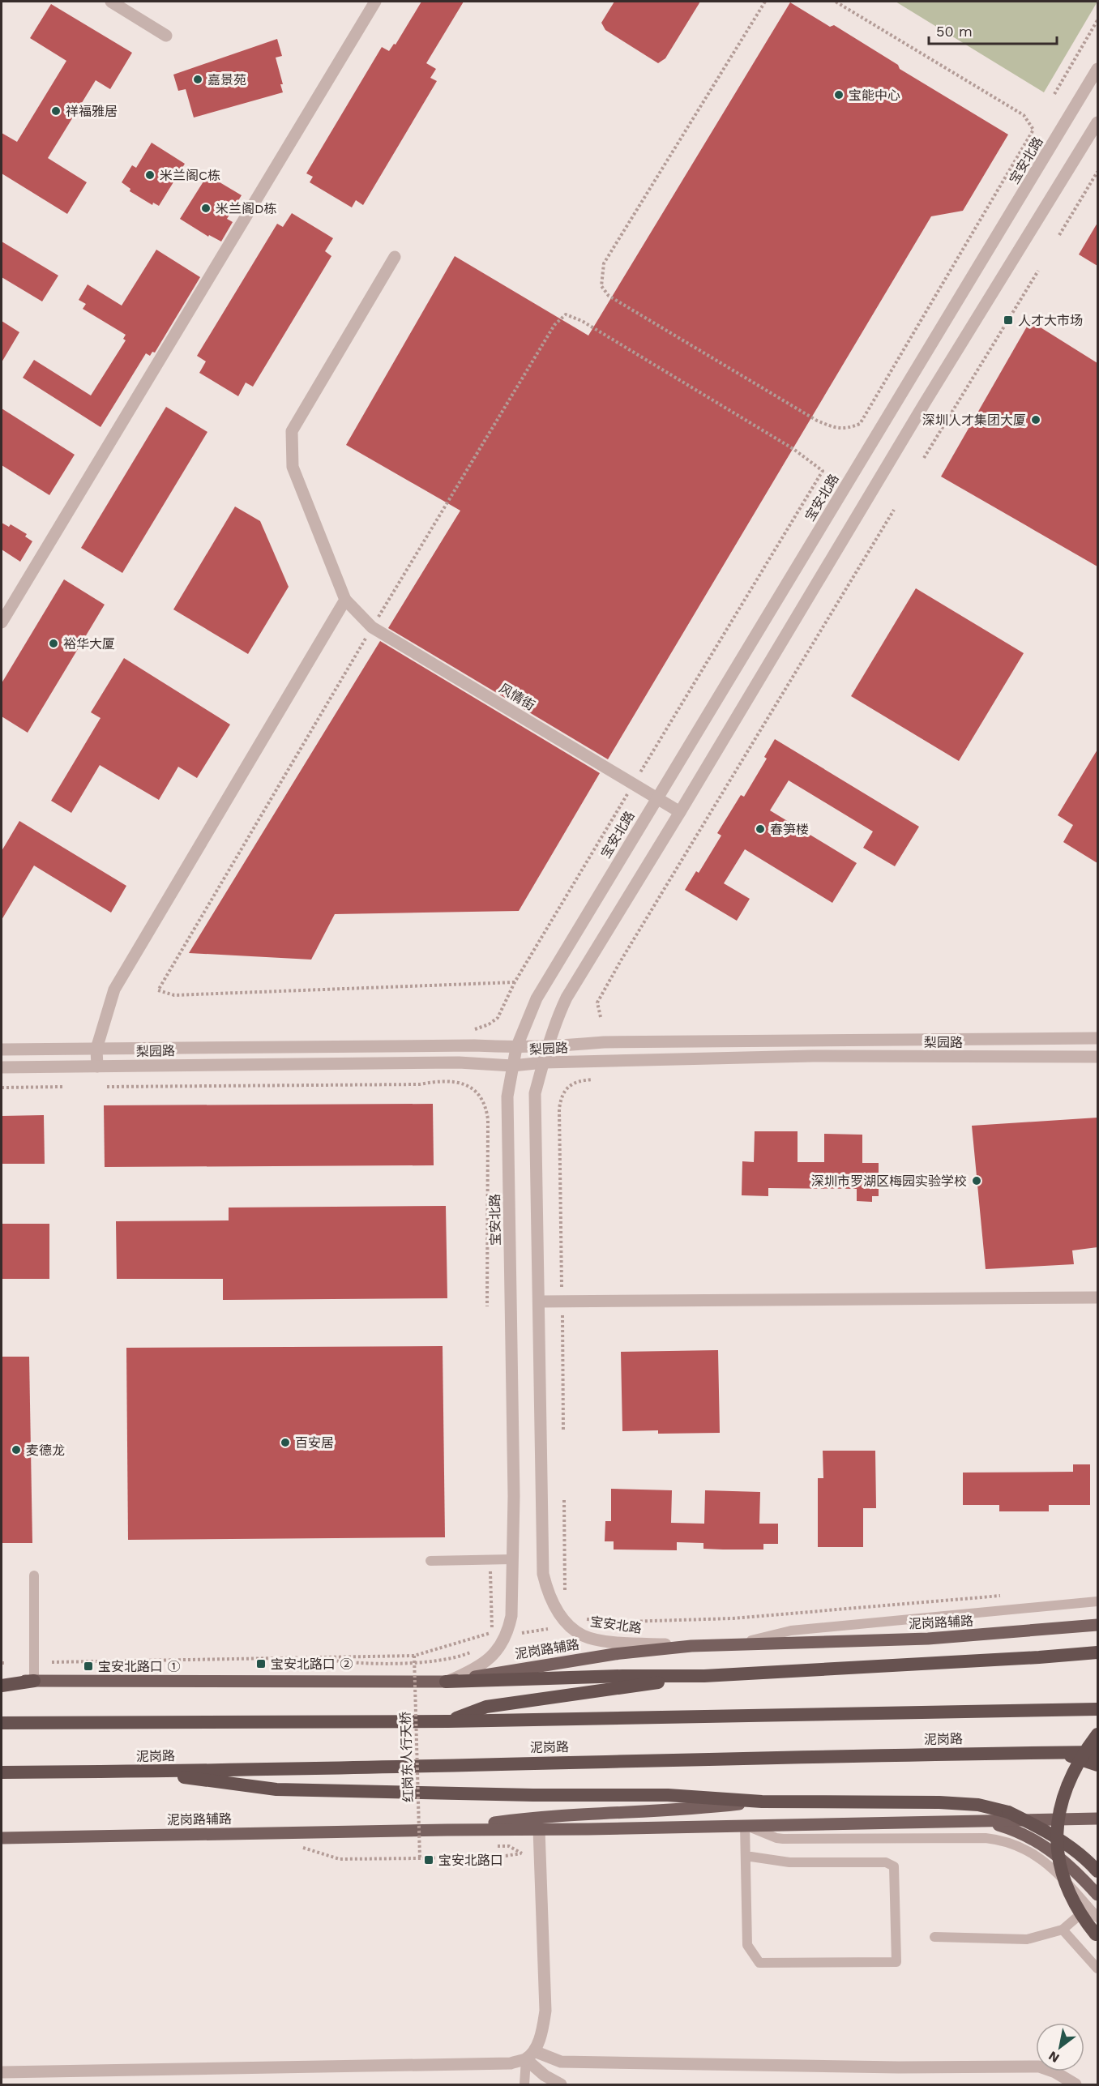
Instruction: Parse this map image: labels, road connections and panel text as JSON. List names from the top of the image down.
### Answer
{
  "streets": {
    "highway": ["泥岗路"],
    "main road": ["泥岗路辅路"],
    "street": ["宝安北路", "风情街", "梨园路"],
    "path": ["红岗东人行天桥"]
  },
  "crossings": [
    ["宝安北路", "风情街"],
    ["宝安北路", "梨园路"],
    ["宝安北路", "泥岗路辅路"]
  ],
  "places": {
    "other": [
      "嘉景苑",
      "宝能中心",
      "祥福雅居",
      "米兰阁C栋",
      "米兰阁D栋",
      "深圳人才集团大厦",
      "裕华大厦",
      "春笋楼",
      "深圳市罗湖区梅园实验学校",
      "百安居",
      "麦德龙"
    ],
    "transit": [
      "人才大市场",
      "宝安北路口 ②",
      "宝安北路口 ①",
      "宝安北路口"
    ]
  },
  "scale_bar": "50 m",
  "north": "bottom left"
}
